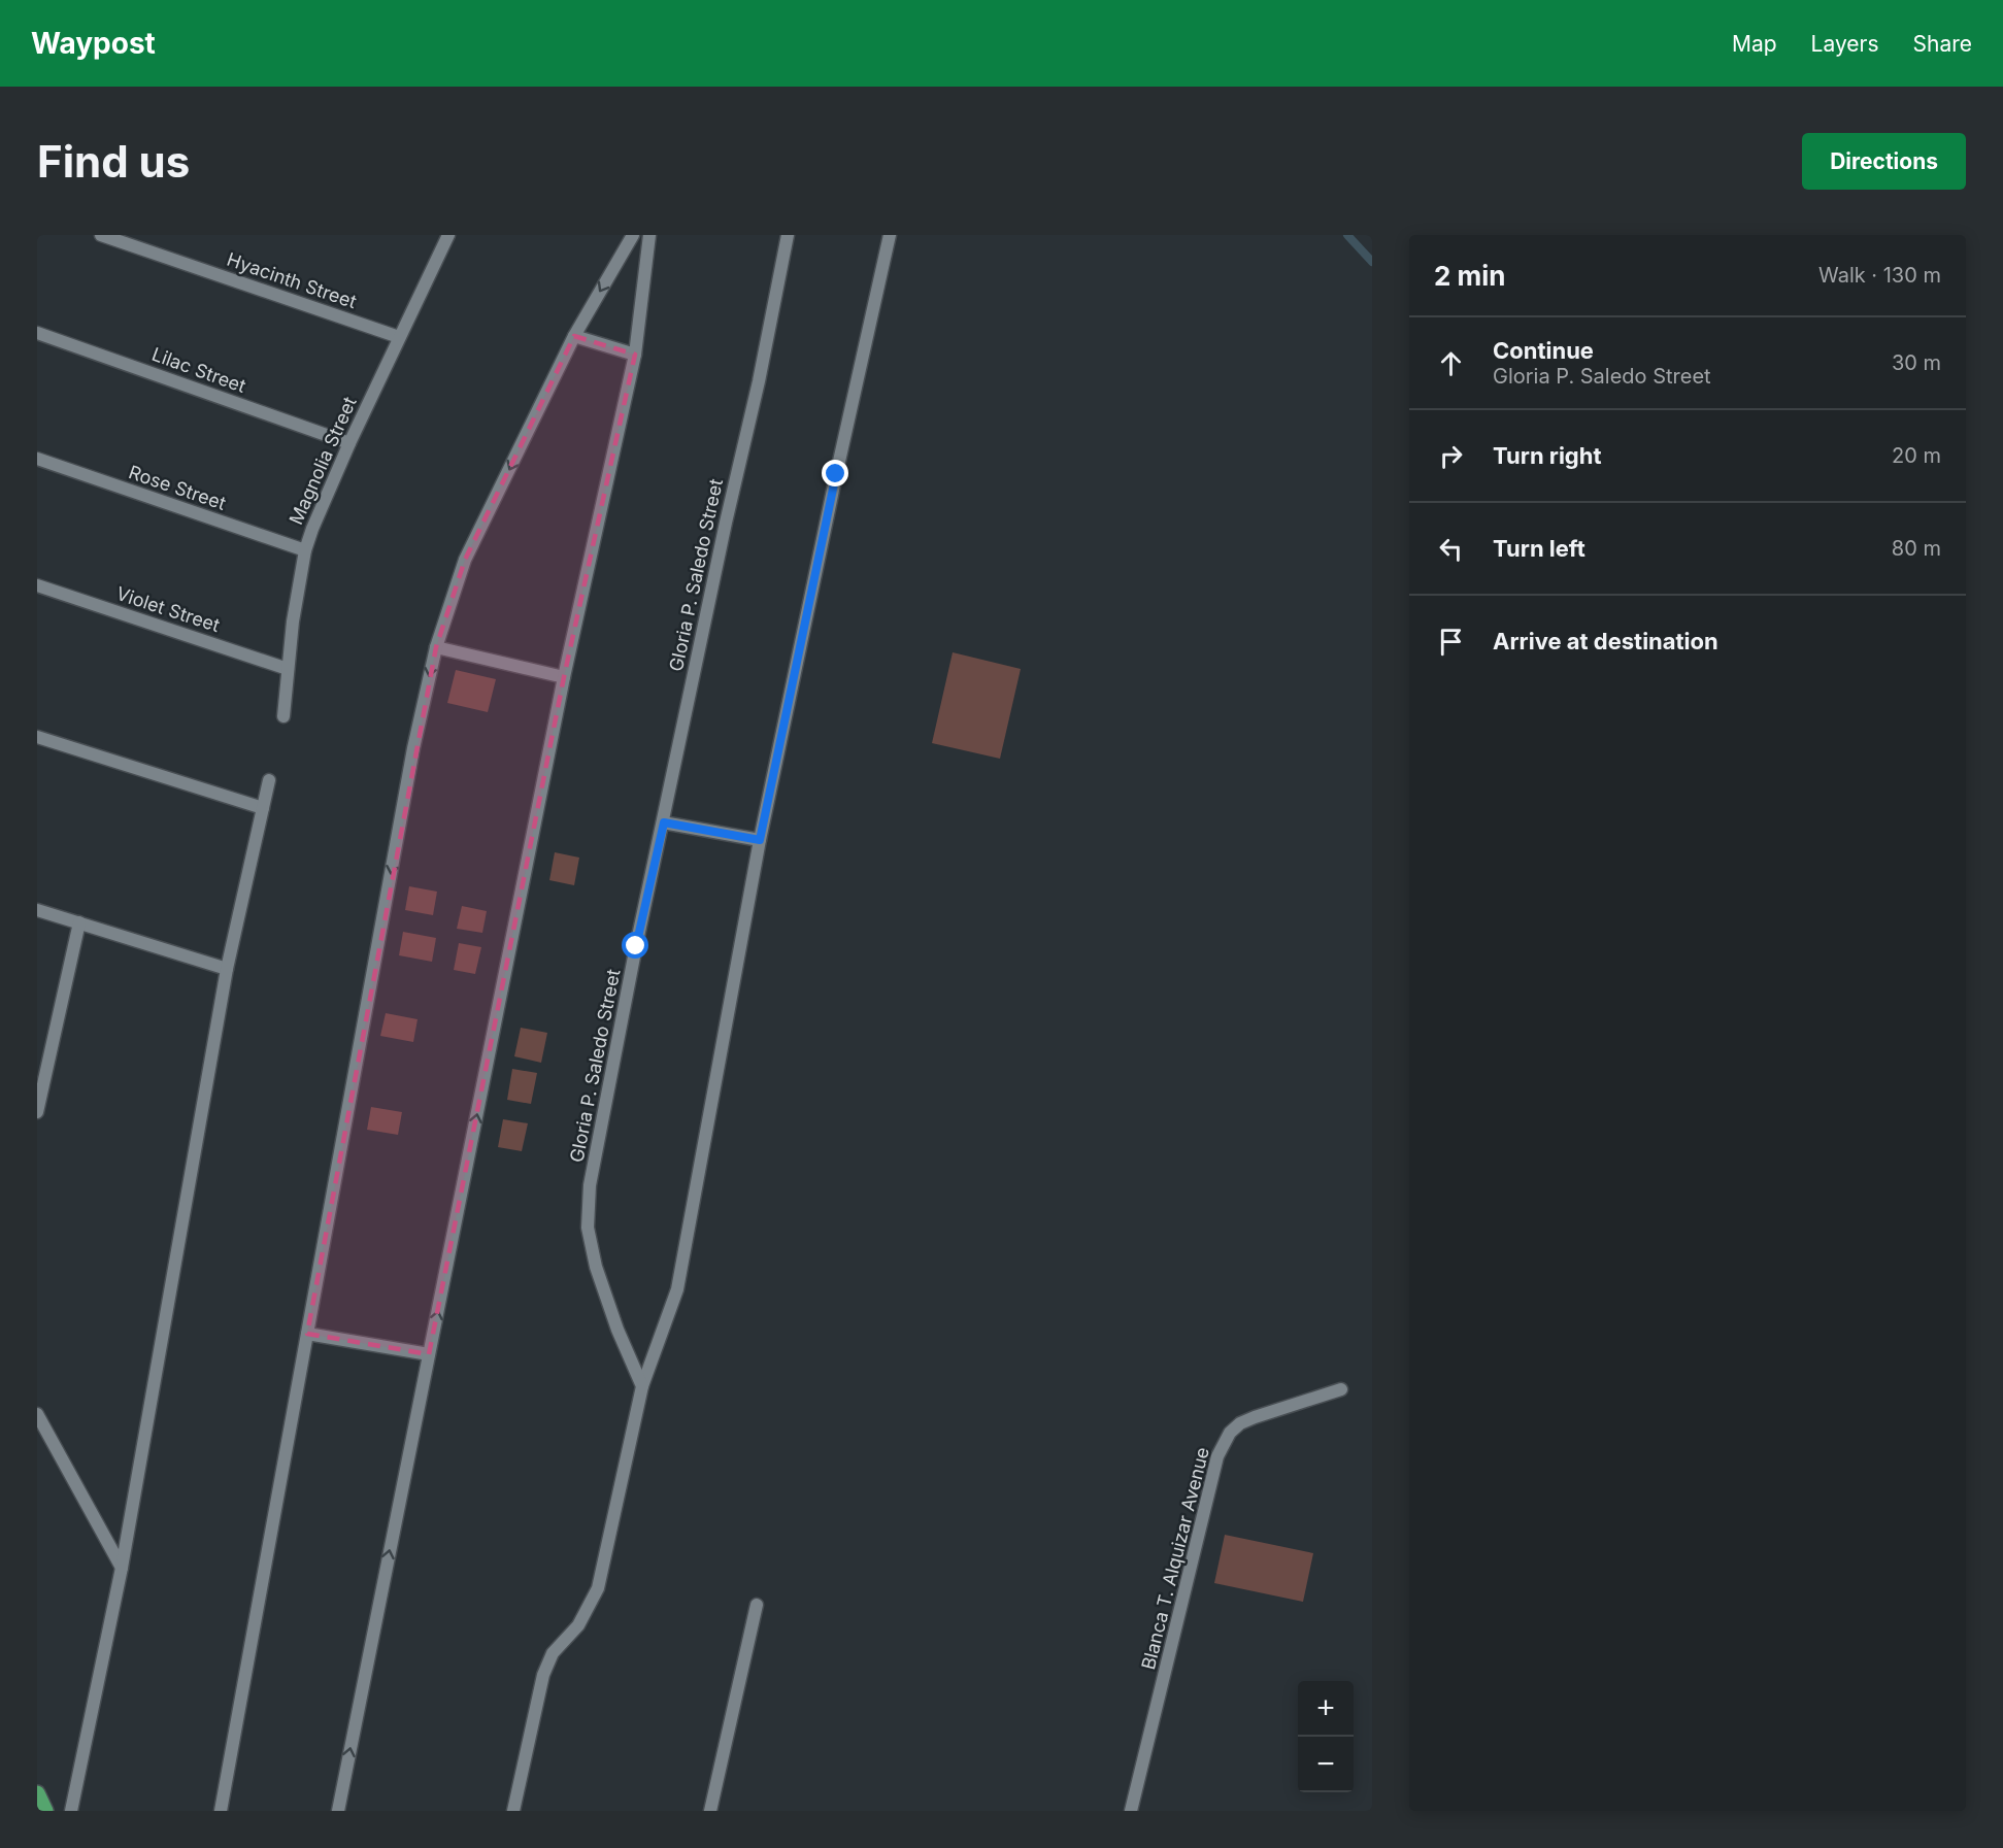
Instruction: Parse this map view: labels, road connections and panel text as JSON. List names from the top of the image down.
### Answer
{
  "streets": {
    "street": [
      "Hyacinth Street",
      "Lilac Street",
      "Magnolia Street",
      "Rose Street",
      "Gloria P. Saledo Street",
      "Violet Street",
      "Blanca T. Alquizar Avenue"
    ]
  },
  "crossings": [
    ["Hyacinth Street", "Magnolia Street"],
    ["Lilac Street", "Magnolia Street"],
    ["Magnolia Street", "Rose Street"],
    ["Magnolia Street", "Violet Street"]
  ],
  "page": {
    "header": "Waypost",
    "nav": ["Map", "Layers", "Share"],
    "buttons": "Directions",
    "title": "Find us",
    "heading": ["2 min", "Walk · 130 m"],
    "list": [
      ["Continue", "Gloria P. Saledo Street", "30 m"],
      ["Turn right", "20 m"],
      ["Turn left", "80 m"],
      "Arrive at destination"
    ],
    "map_buttons": ["+", "−"]
  }
}
